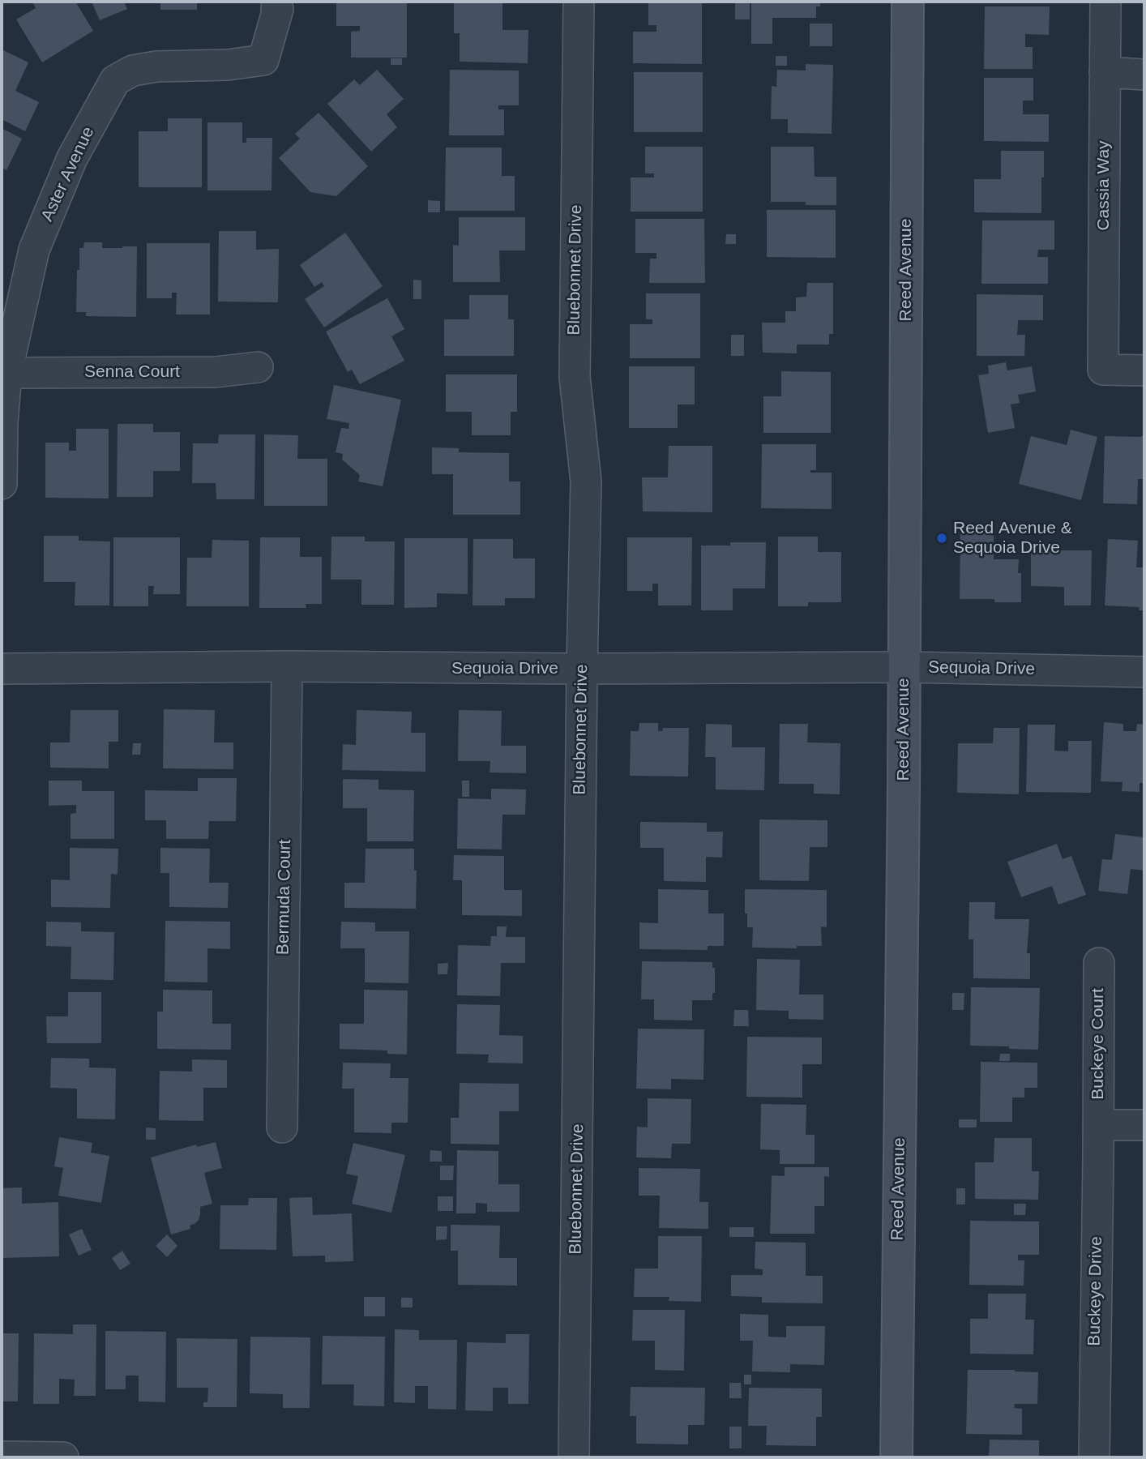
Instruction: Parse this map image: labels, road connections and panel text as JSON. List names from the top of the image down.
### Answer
{
  "streets": {
    "main road": ["Reed Avenue"],
    "street": [
      "Aster Avenue",
      "Cassia Way",
      "Bluebonnet Drive",
      "Senna Court",
      "Sequoia Drive",
      "Bermuda Court",
      "Buckeye Court",
      "Buckeye Drive"
    ]
  },
  "crossings": [
    ["Aster Avenue", "Senna Court"],
    ["Bluebonnet Drive", "Sequoia Drive"],
    ["Reed Avenue", "Sequoia Drive"],
    ["Sequoia Drive", "Bermuda Court"],
    ["Buckeye Court", "Buckeye Drive"]
  ],
  "places": ["Reed Avenue & Sequoia Drive"]
}
